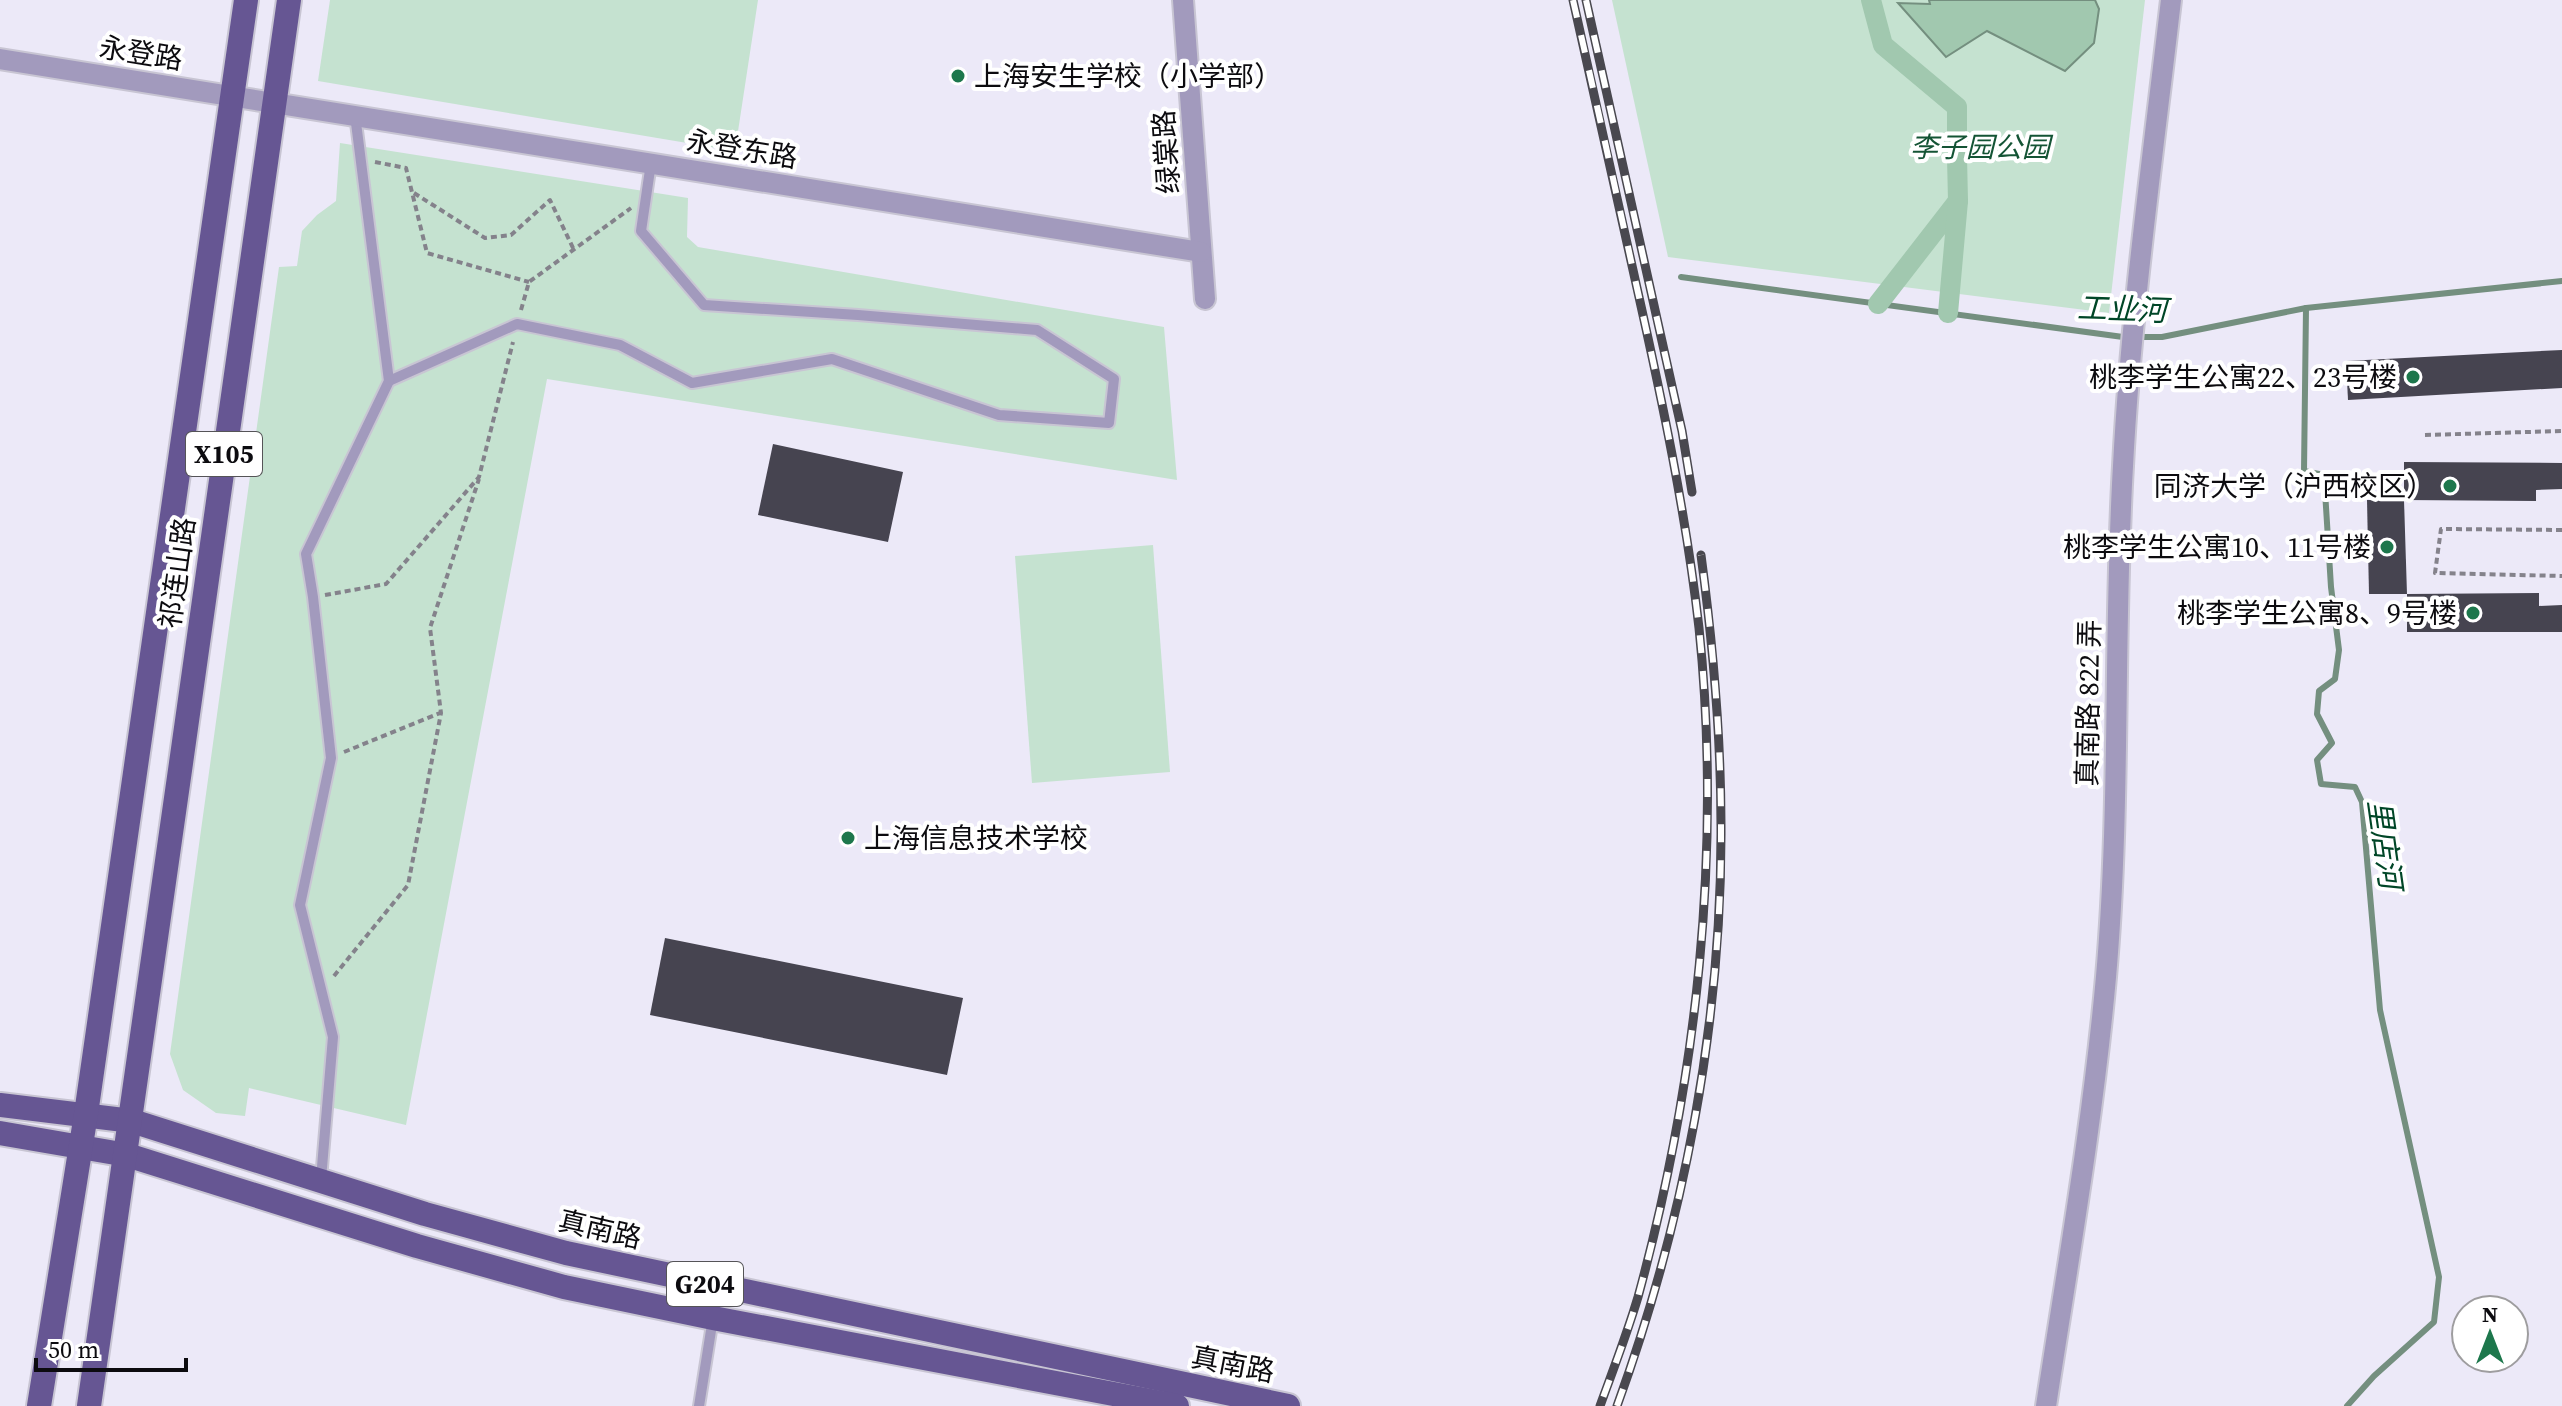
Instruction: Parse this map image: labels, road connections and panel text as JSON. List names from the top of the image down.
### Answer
{
  "streets": {
    "main road": [
      "X105",
      "祁连山路",
      "真南路",
      "G204"
    ],
    "street": [
      "永登路",
      "永登东路",
      "绿棠路",
      "真南路 822 弄"
    ]
  },
  "crossings": [
    ["永登路", "永登东路"],
    ["永登路", "祁连山路"],
    ["永登东路", "绿棠路"],
    ["永登东路", "祁连山路"],
    ["祁连山路", "真南路"]
  ],
  "water": ["工业河", "里店河"],
  "parks": ["李子园公园"],
  "places": [
    "上海安生学校（小学部）",
    "桃李学生公寓22、23号楼",
    "同济大学（沪西校区）",
    "桃李学生公寓10、11号楼",
    "桃李学生公寓8、9号楼",
    "上海信息技术学校"
  ],
  "scale_bar": "50 m",
  "north": "top"
}
